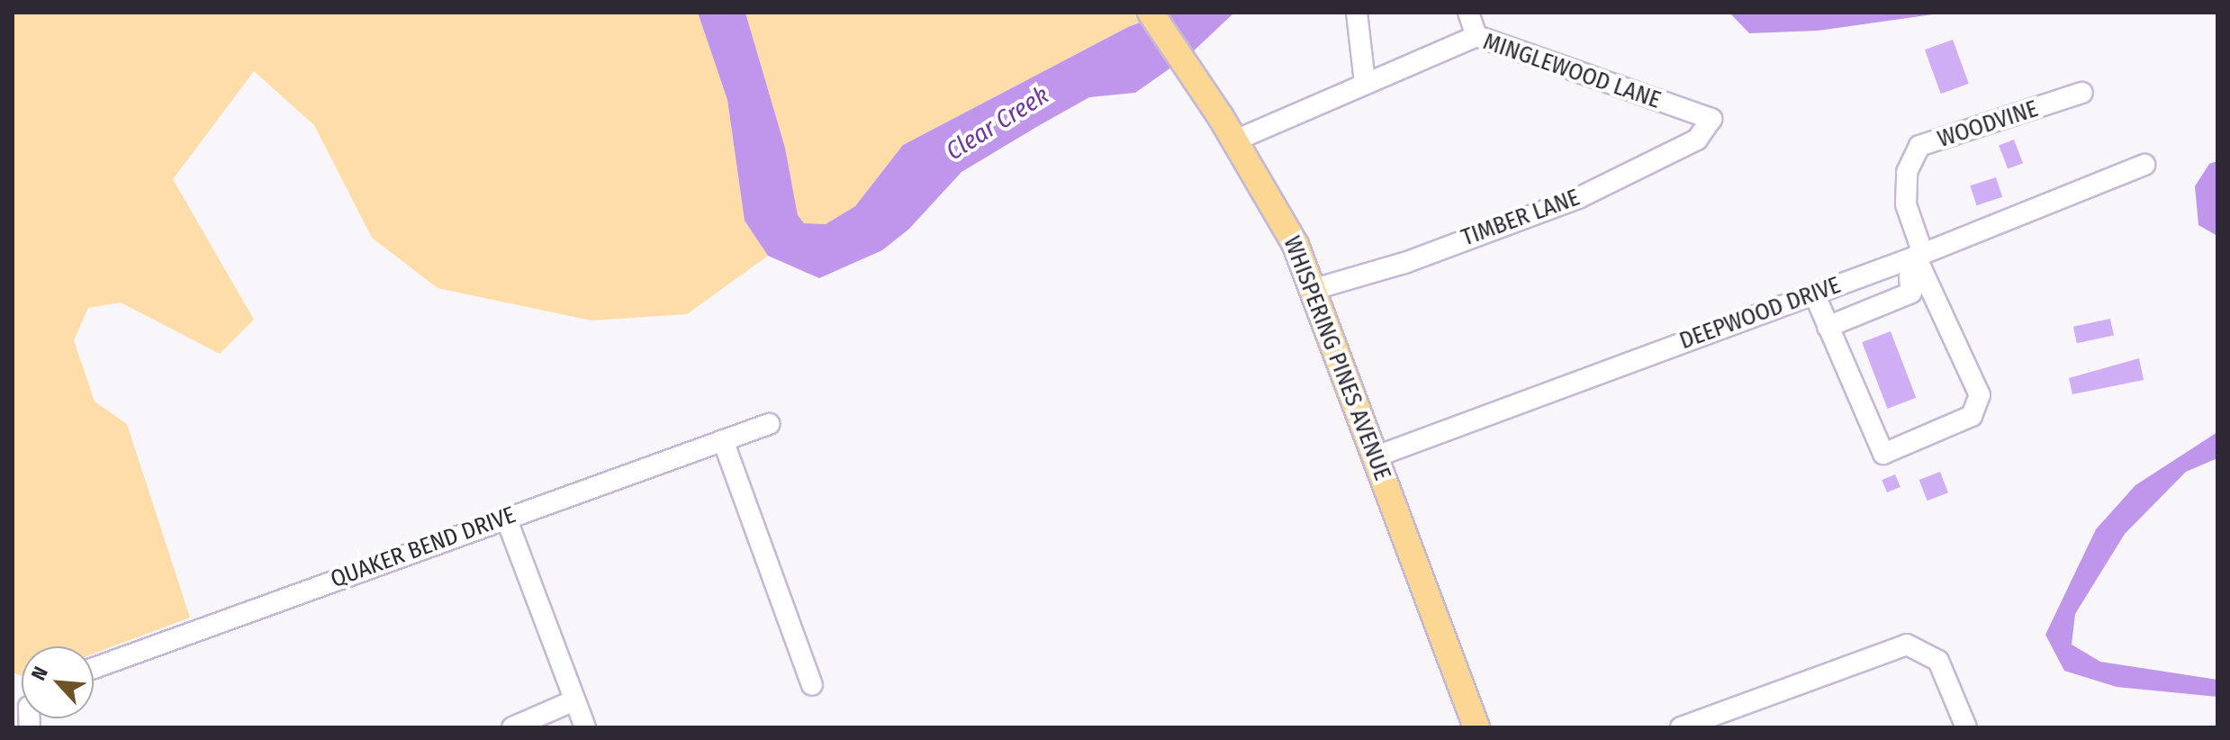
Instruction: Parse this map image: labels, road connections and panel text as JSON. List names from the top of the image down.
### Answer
{
  "streets": {
    "main road": ["WHISPERING PINES AVENUE"],
    "street": [
      "MINGLEWOOD LANE",
      "WOODVINE",
      "TIMBER LANE",
      "DEEPWOOD DRIVE",
      "QUAKER BEND DRIVE"
    ]
  },
  "crossings": [
    ["MINGLEWOOD LANE", "TIMBER LANE"],
    ["MINGLEWOOD LANE", "WHISPERING PINES AVENUE"],
    ["WOODVINE", "DEEPWOOD DRIVE"],
    ["TIMBER LANE", "WHISPERING PINES AVENUE"],
    ["DEEPWOOD DRIVE", "WHISPERING PINES AVENUE"]
  ],
  "water": ["Clear Creek"],
  "north": "top left"
}
